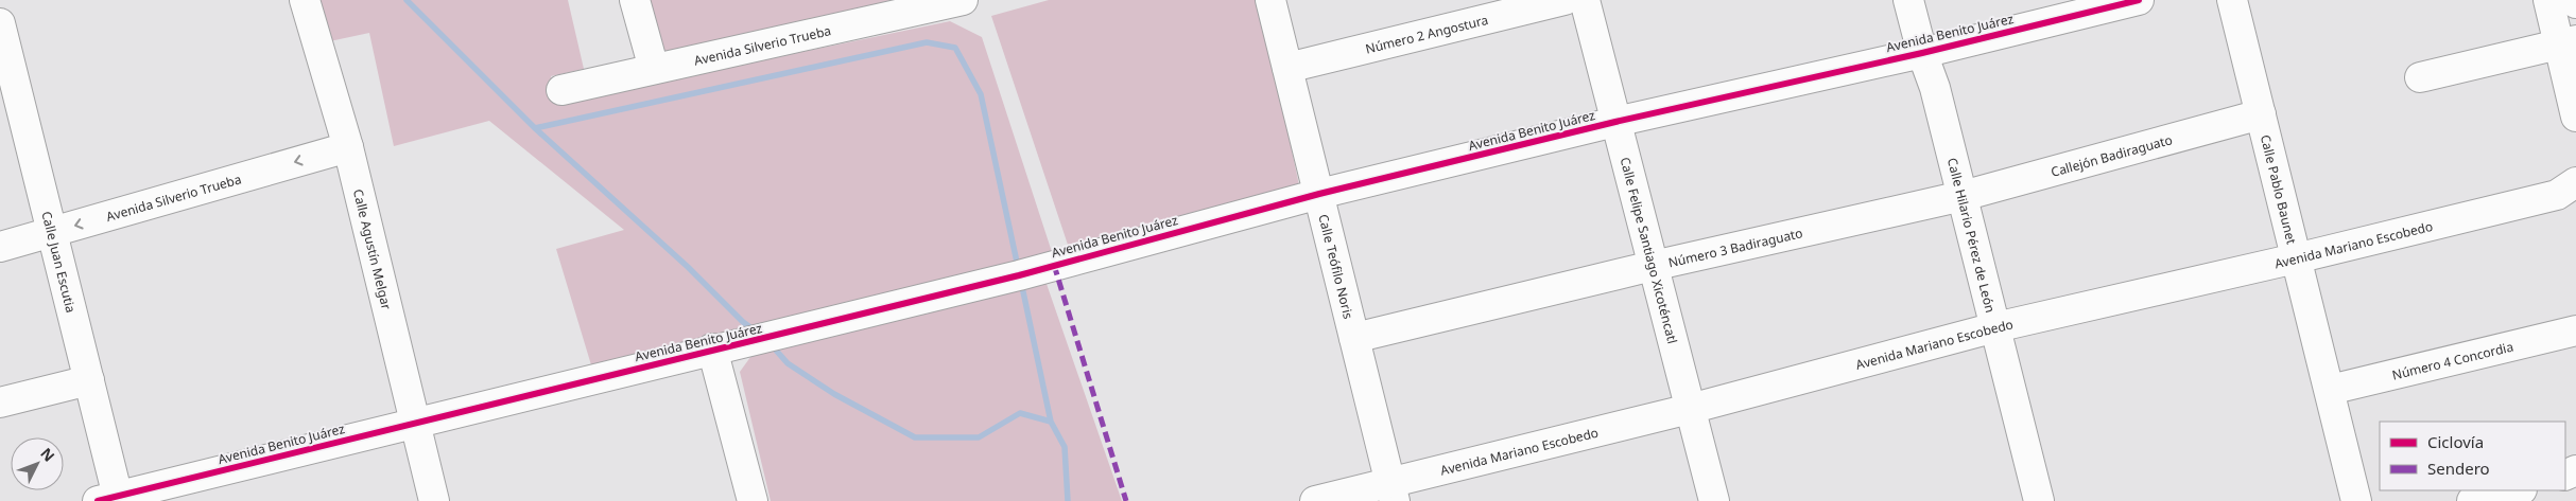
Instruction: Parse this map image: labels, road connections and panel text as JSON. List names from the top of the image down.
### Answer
{
  "streets": {
    "street": [
      "Avenida Benito Juárez",
      "Número 2 Angostura",
      "Avenida Silverio Trueba",
      "Callejón Badiraguato",
      "Calle Pablo Baunet",
      "Calle Hilario Pérez de León",
      "Avenida Mariano Escobedo",
      "Número 3 Badiraguato",
      "Calle Agustín Melgar",
      "Calle Felipe Santiago Xicoténcatl",
      "Calle Juan Escutia",
      "Calle Teófilo Noris",
      "Número 4 Concordia"
    ]
  },
  "crossings": [
    ["Avenida Benito Juárez", "Calle Hilario Pérez de León"],
    ["Avenida Benito Juárez", "Calle Agustín Melgar"],
    ["Avenida Benito Juárez", "Calle Felipe Santiago Xicoténcatl"],
    ["Avenida Benito Juárez", "Calle Juan Escutia"],
    ["Avenida Benito Juárez", "Calle Teófilo Noris"],
    ["Número 2 Angostura", "Calle Teófilo Noris"],
    ["Avenida Silverio Trueba", "Calle Agustín Melgar"],
    ["Avenida Silverio Trueba", "Calle Juan Escutia"],
    ["Callejón Badiraguato", "Calle Pablo Baunet"],
    ["Callejón Badiraguato", "Calle Hilario Pérez de León"],
    ["Callejón Badiraguato", "Número 3 Badiraguato"],
    ["Calle Pablo Baunet", "Avenida Mariano Escobedo"],
    ["Calle Pablo Baunet", "Número 4 Concordia"],
    ["Calle Hilario Pérez de León", "Avenida Mariano Escobedo"],
    ["Calle Hilario Pérez de León", "Número 3 Badiraguato"],
    ["Avenida Mariano Escobedo", "Calle Felipe Santiago Xicoténcatl"],
    ["Avenida Mariano Escobedo", "Calle Teófilo Noris"],
    ["Número 3 Badiraguato", "Calle Felipe Santiago Xicoténcatl"],
    ["Número 3 Badiraguato", "Calle Teófilo Noris"]
  ],
  "one_way": ["Avenida Silverio Trueba"],
  "legend": ["Ciclovía", "Sendero"],
  "north": "top right"
}
